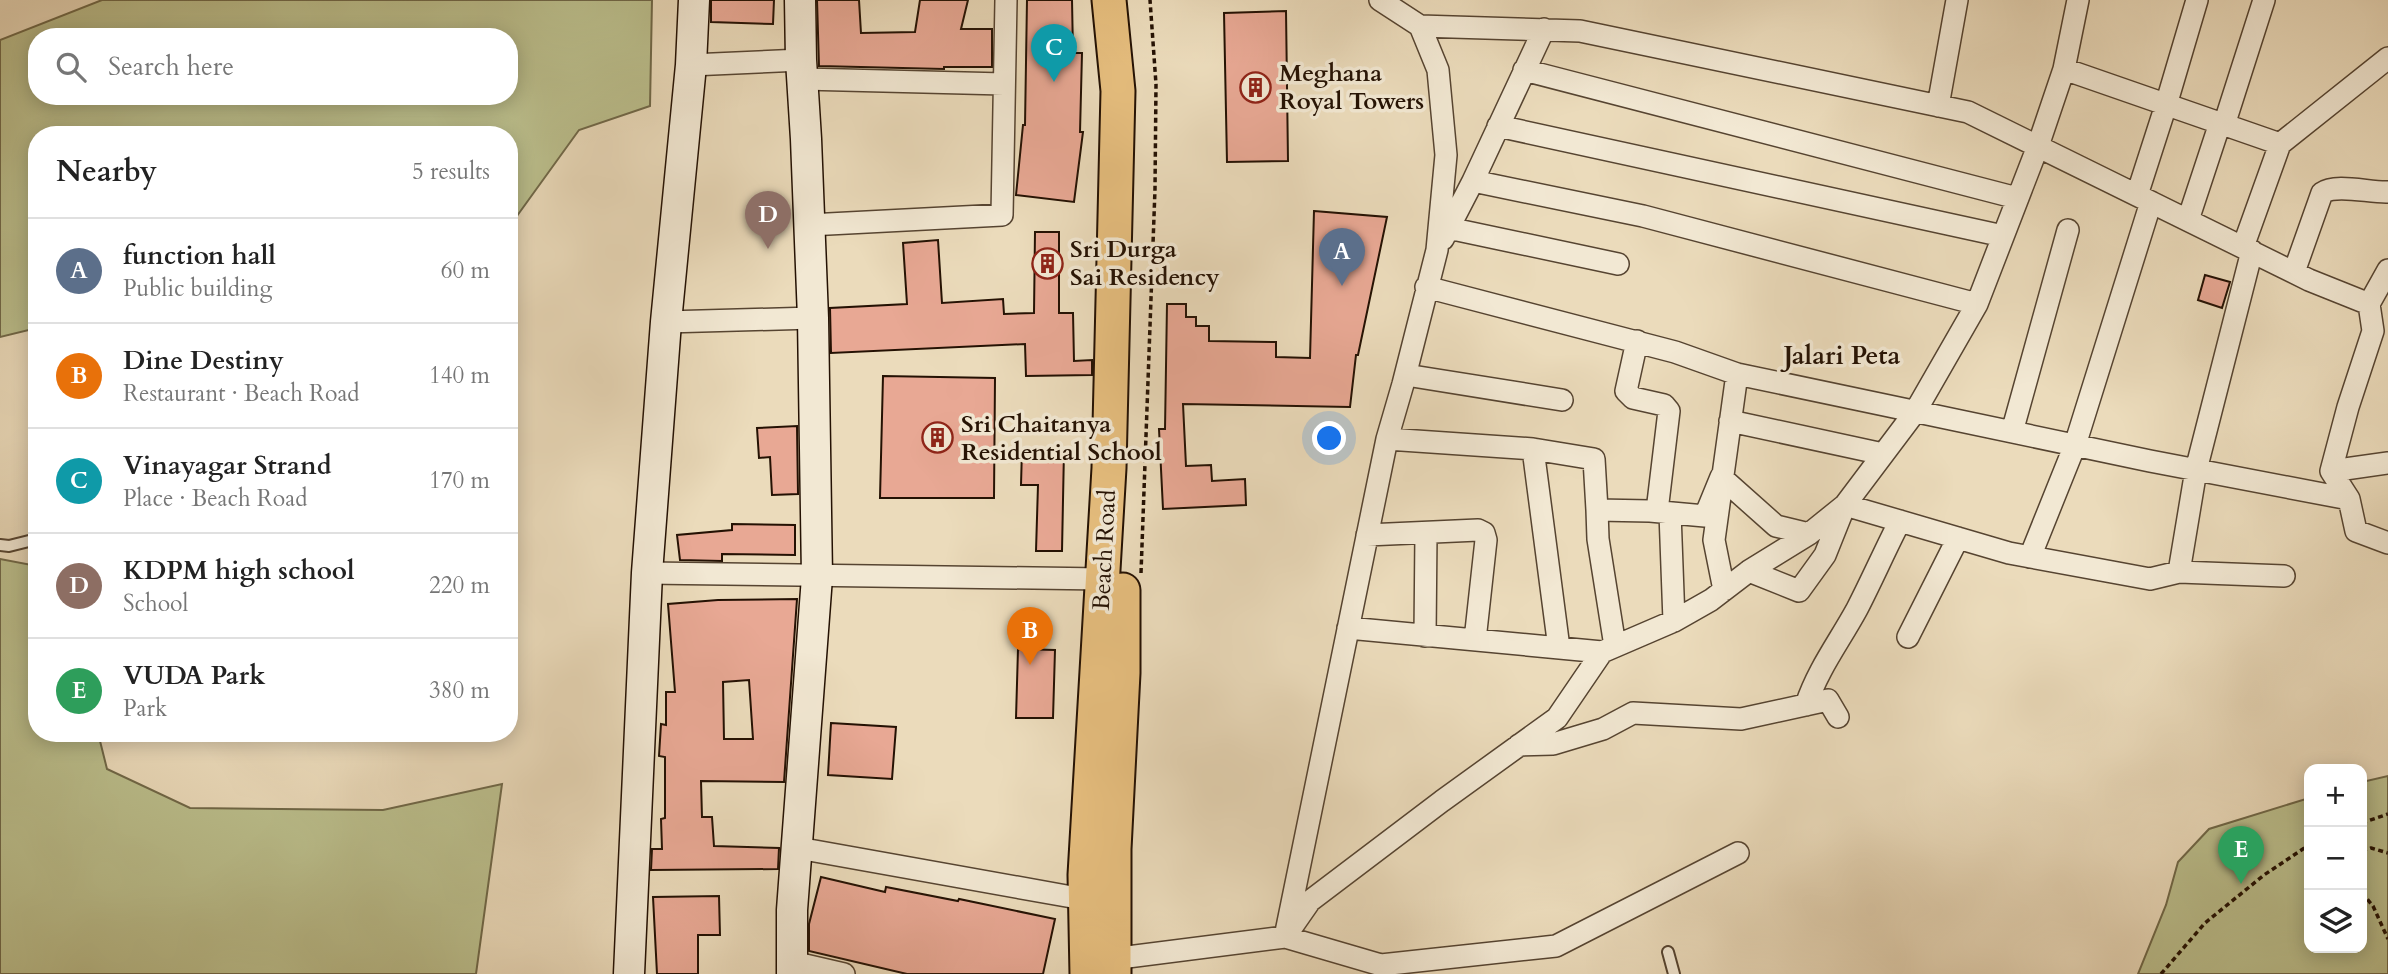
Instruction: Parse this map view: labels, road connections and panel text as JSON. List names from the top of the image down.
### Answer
{
  "streets": {
    "main road": ["Beach Road"]
  },
  "districts": ["Jalari Peta"],
  "places": {
    "building": ["Meghana Royal Towers", "Sri Durga Sai Residency", "Sri Chaitanya Residential School"]
  },
  "page": {
    "pins": [
      "C",
      "D",
      "A",
      "B",
      "E"
    ],
    "search": "Search here",
    "heading": ["Nearby", "5 results"],
    "list": [
      {
        "mark": "A",
        "name": "function hall",
        "note": "Public building",
        "value": "60 m"
      },
      {
        "mark": "B",
        "name": "Dine Destiny",
        "note": "Restaurant · Beach Road",
        "value": "140 m"
      },
      {
        "mark": "C",
        "name": "Vinayagar Strand",
        "note": "Place · Beach Road",
        "value": "170 m"
      },
      {
        "mark": "D",
        "name": "KDPM high school",
        "note": "School",
        "value": "220 m"
      },
      {
        "mark": "E",
        "name": "VUDA Park",
        "note": "Park",
        "value": "380 m"
      }
    ],
    "map_buttons": ["+", "−"]
  }
}
